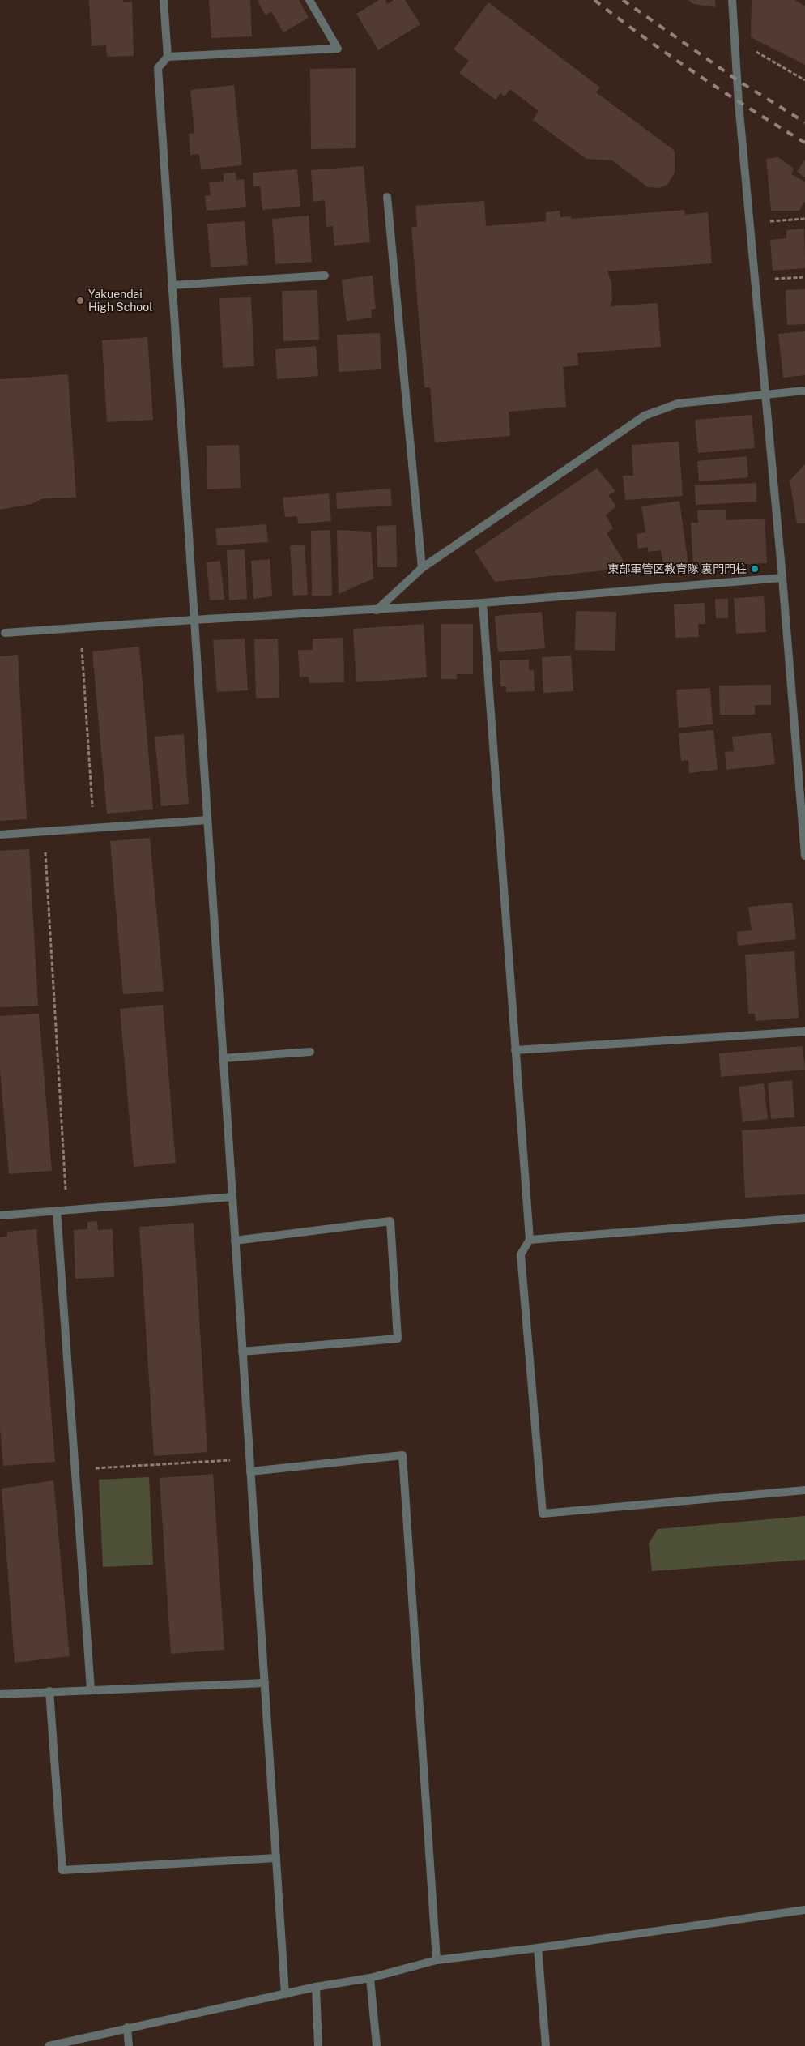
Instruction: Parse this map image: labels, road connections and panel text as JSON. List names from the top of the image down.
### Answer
{
  "places": ["Yakuendai High School", "東部軍管区教育隊 裏門門柱"]
}
